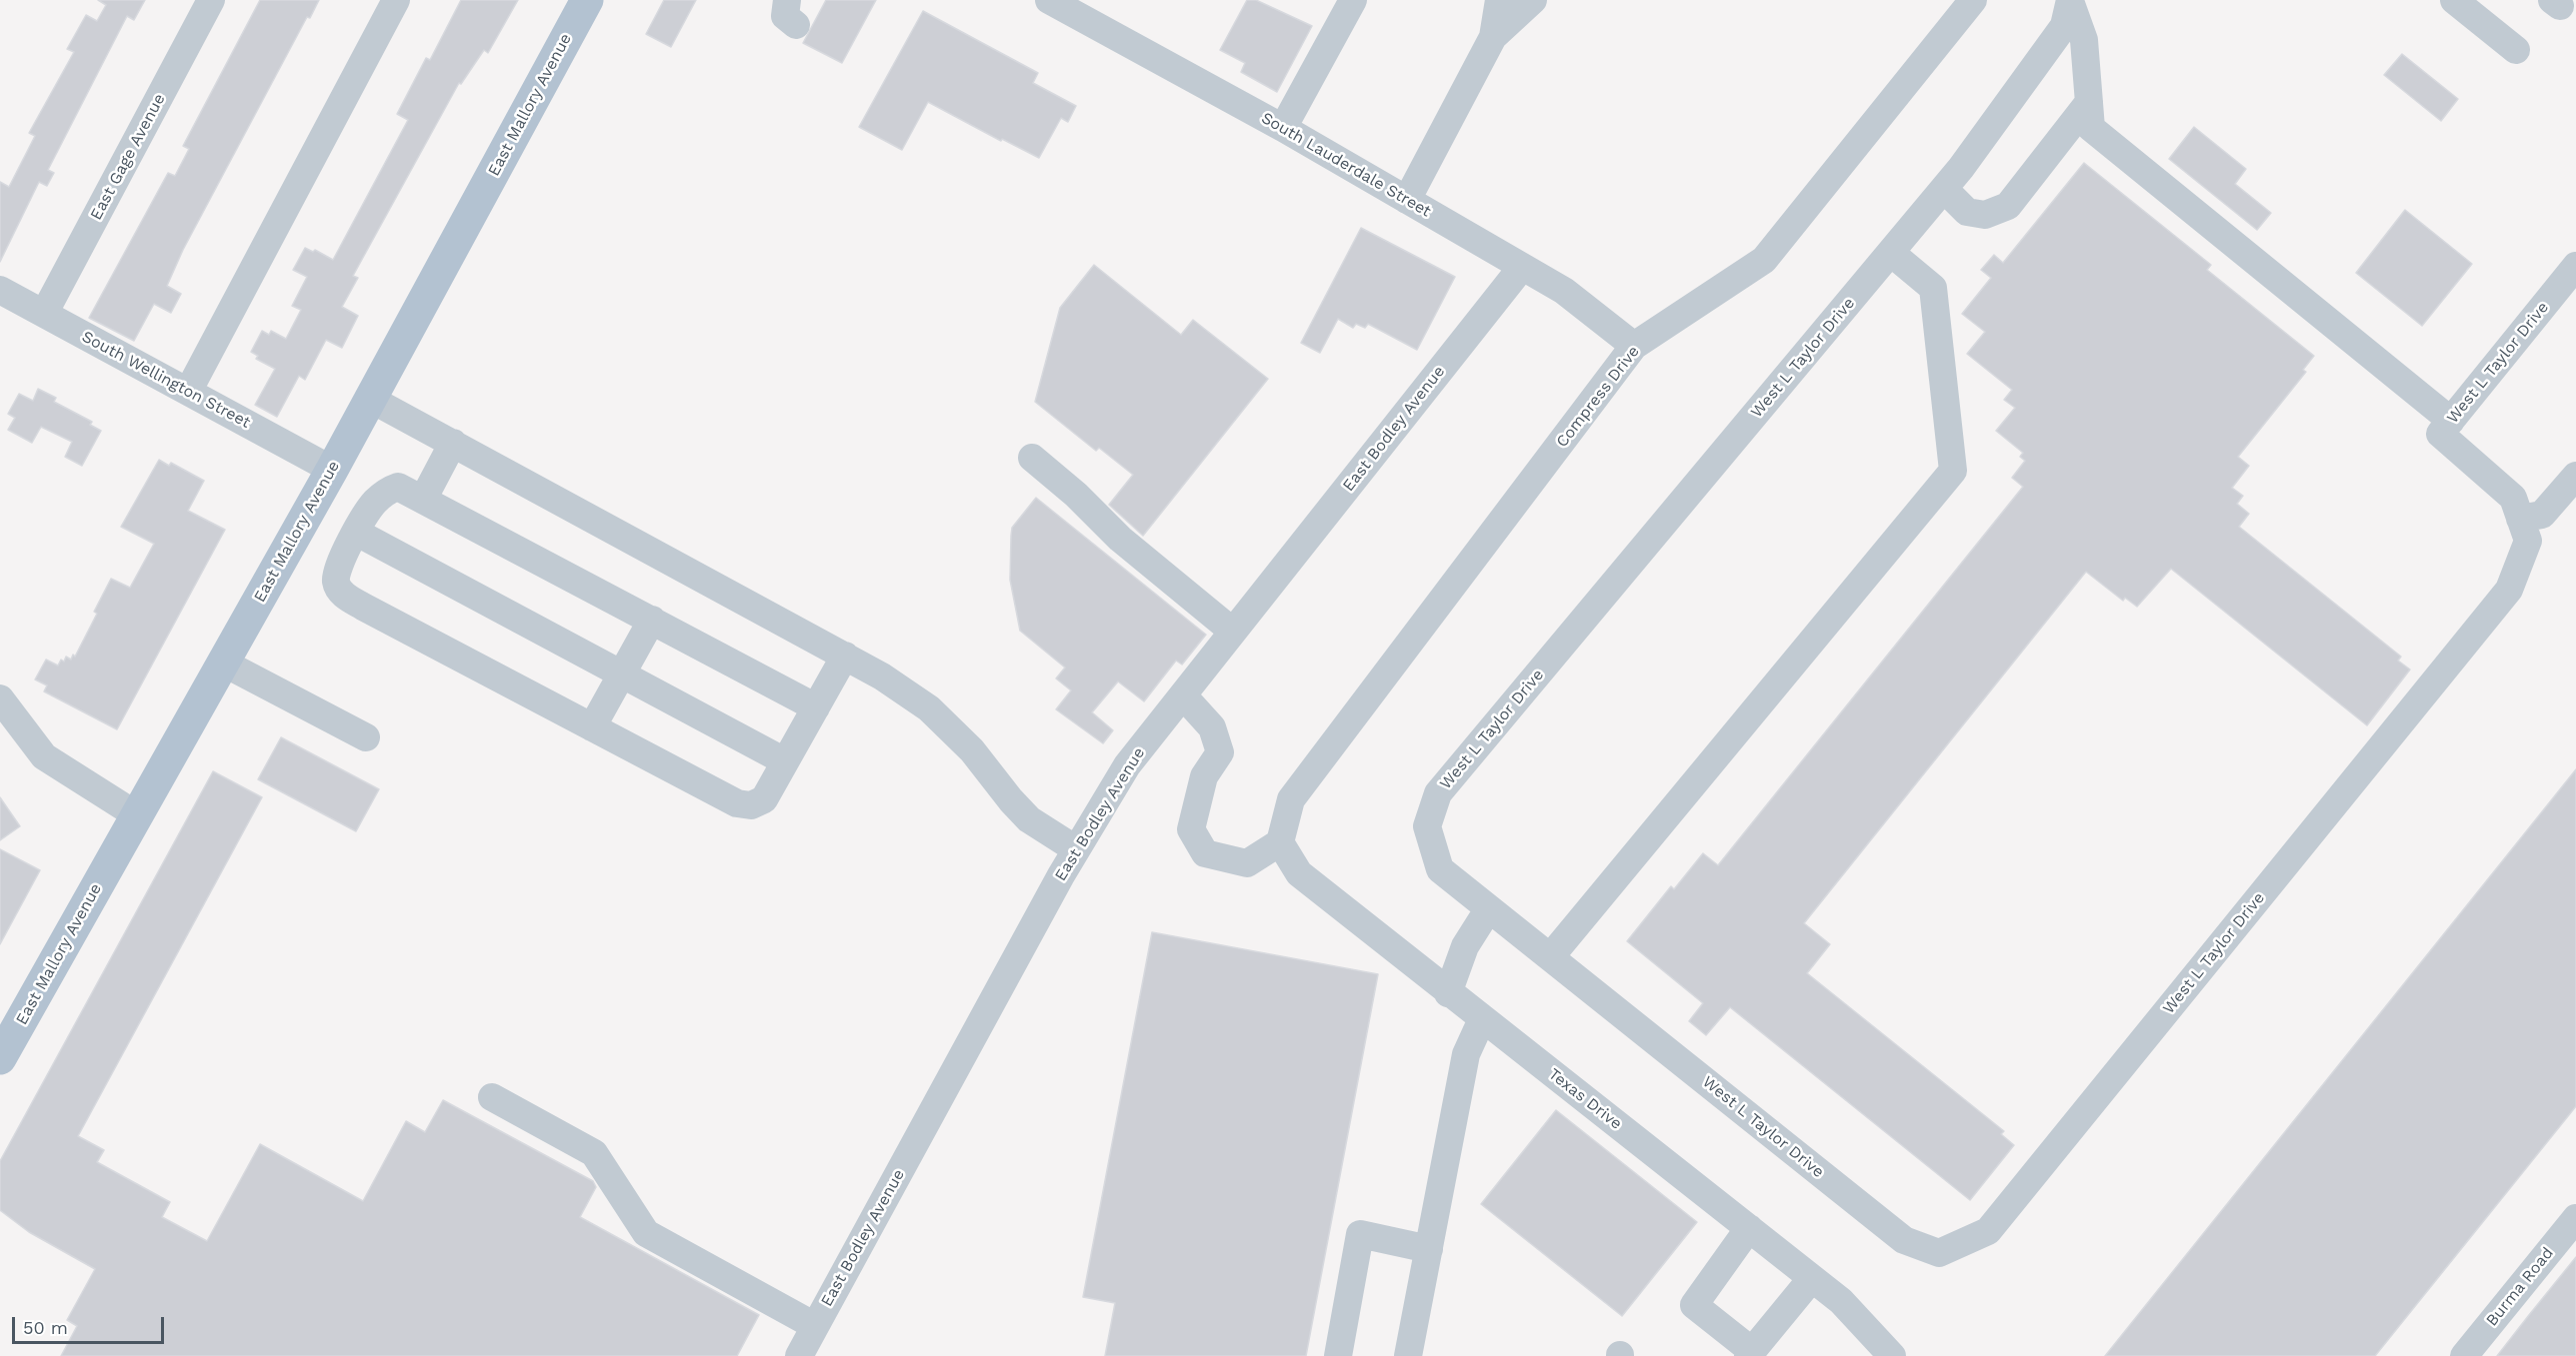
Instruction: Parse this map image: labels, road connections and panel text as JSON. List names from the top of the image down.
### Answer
{
  "streets": {
    "main road": ["East Mallory Avenue"],
    "street": [
      "East Gage Avenue",
      "South Lauderdale Street",
      "West L Taylor Drive",
      "South Wellington Street",
      "Compress Drive",
      "East Bodley Avenue",
      "Texas Drive",
      "Burma Road"
    ]
  },
  "crossings": [
    ["East Mallory Avenue", "South Wellington Street"],
    ["East Gage Avenue", "South Wellington Street"],
    ["South Lauderdale Street", "Compress Drive"],
    ["South Lauderdale Street", "East Bodley Avenue"],
    ["Compress Drive", "Texas Drive"]
  ],
  "scale_bar": "50 m"
}
